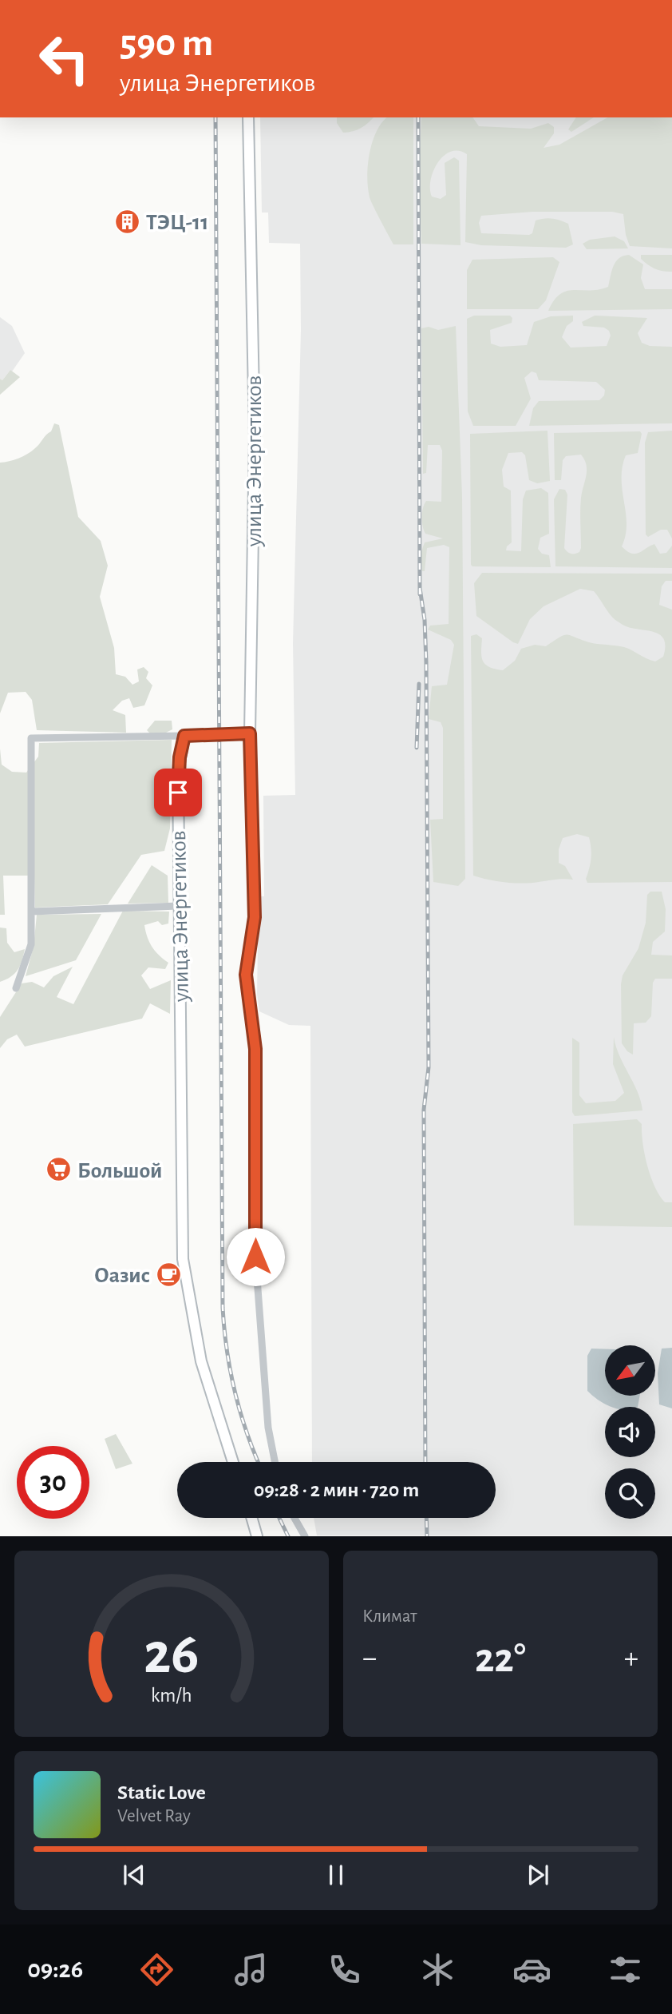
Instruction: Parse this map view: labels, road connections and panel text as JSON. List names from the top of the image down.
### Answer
{
  "streets": {
    "street": ["улица Энергетиков"]
  },
  "places": {
    "building": ["ТЭЦ-11"],
    "supermarket": ["Большой"],
    "cafe": ["Оазис"]
  },
  "north": "bottom left",
  "page": {
    "turn": ["590 m", "улица Энергетиков"],
    "limit": "30",
    "trip": "09:28 · 2 мин · 720 m",
    "tile": "Климат",
    "heat": ["−", "22°", "+"],
    "song": ["Static Love", "Velvet Ray"],
    "tabs": "09:26",
    "gauge": ["26", "km/h"]
  }
}
